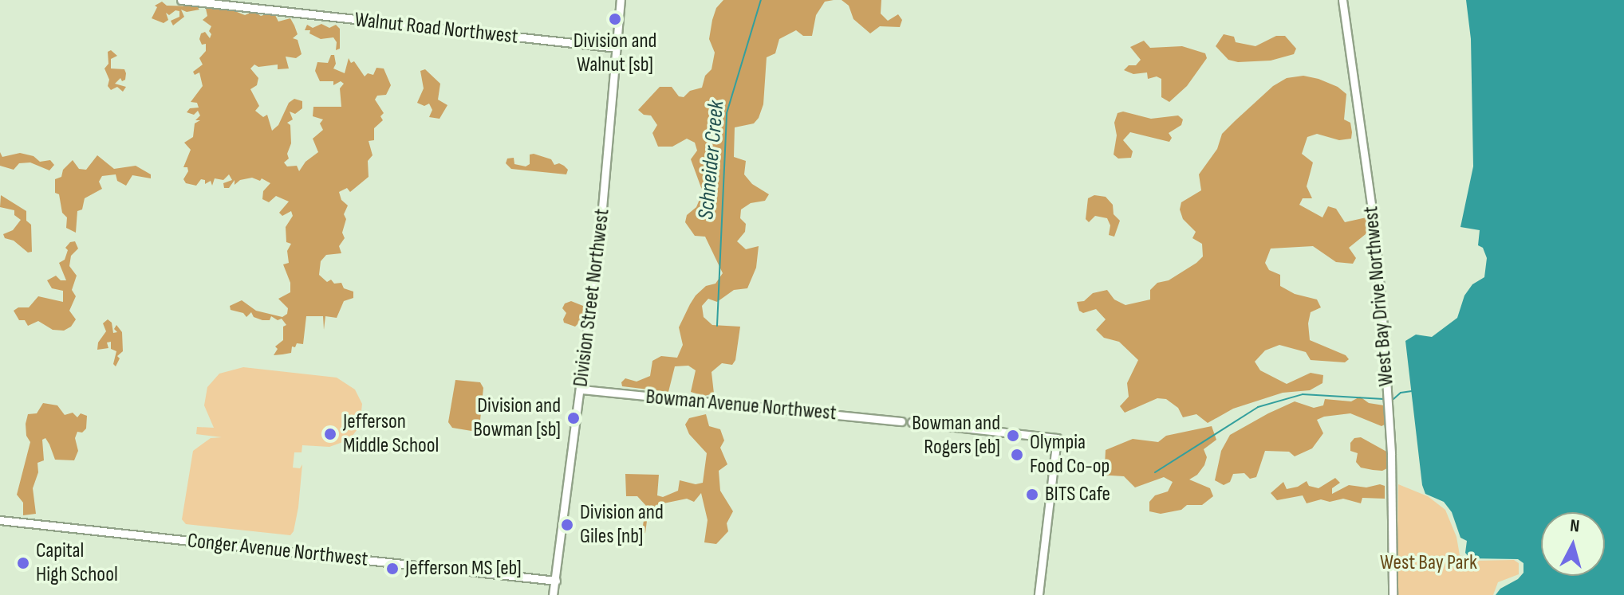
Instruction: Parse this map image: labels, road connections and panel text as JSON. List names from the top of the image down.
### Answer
{
  "streets": {
    "street": [
      "Walnut Road Northwest",
      "West Bay Drive Northwest",
      "Division Street Northwest",
      "Bowman Avenue Northwest",
      "Conger Avenue Northwest"
    ]
  },
  "crossings": [
    ["Walnut Road Northwest", "Division Street Northwest"],
    ["Division Street Northwest", "Bowman Avenue Northwest"],
    ["Division Street Northwest", "Conger Avenue Northwest"]
  ],
  "water": ["Schneider Creek"],
  "parks": ["West Bay Park"],
  "places": [
    "Division and Walnut [sb]",
    "Division and Bowman [sb]",
    "Jefferson Middle School",
    "Bowman and Rogers [eb]",
    "Olympia Food Co-op",
    "BITS Cafe",
    "Division and Giles [nb]",
    "Capital High School",
    "Jefferson MS [eb]"
  ],
  "north": "top"
}
